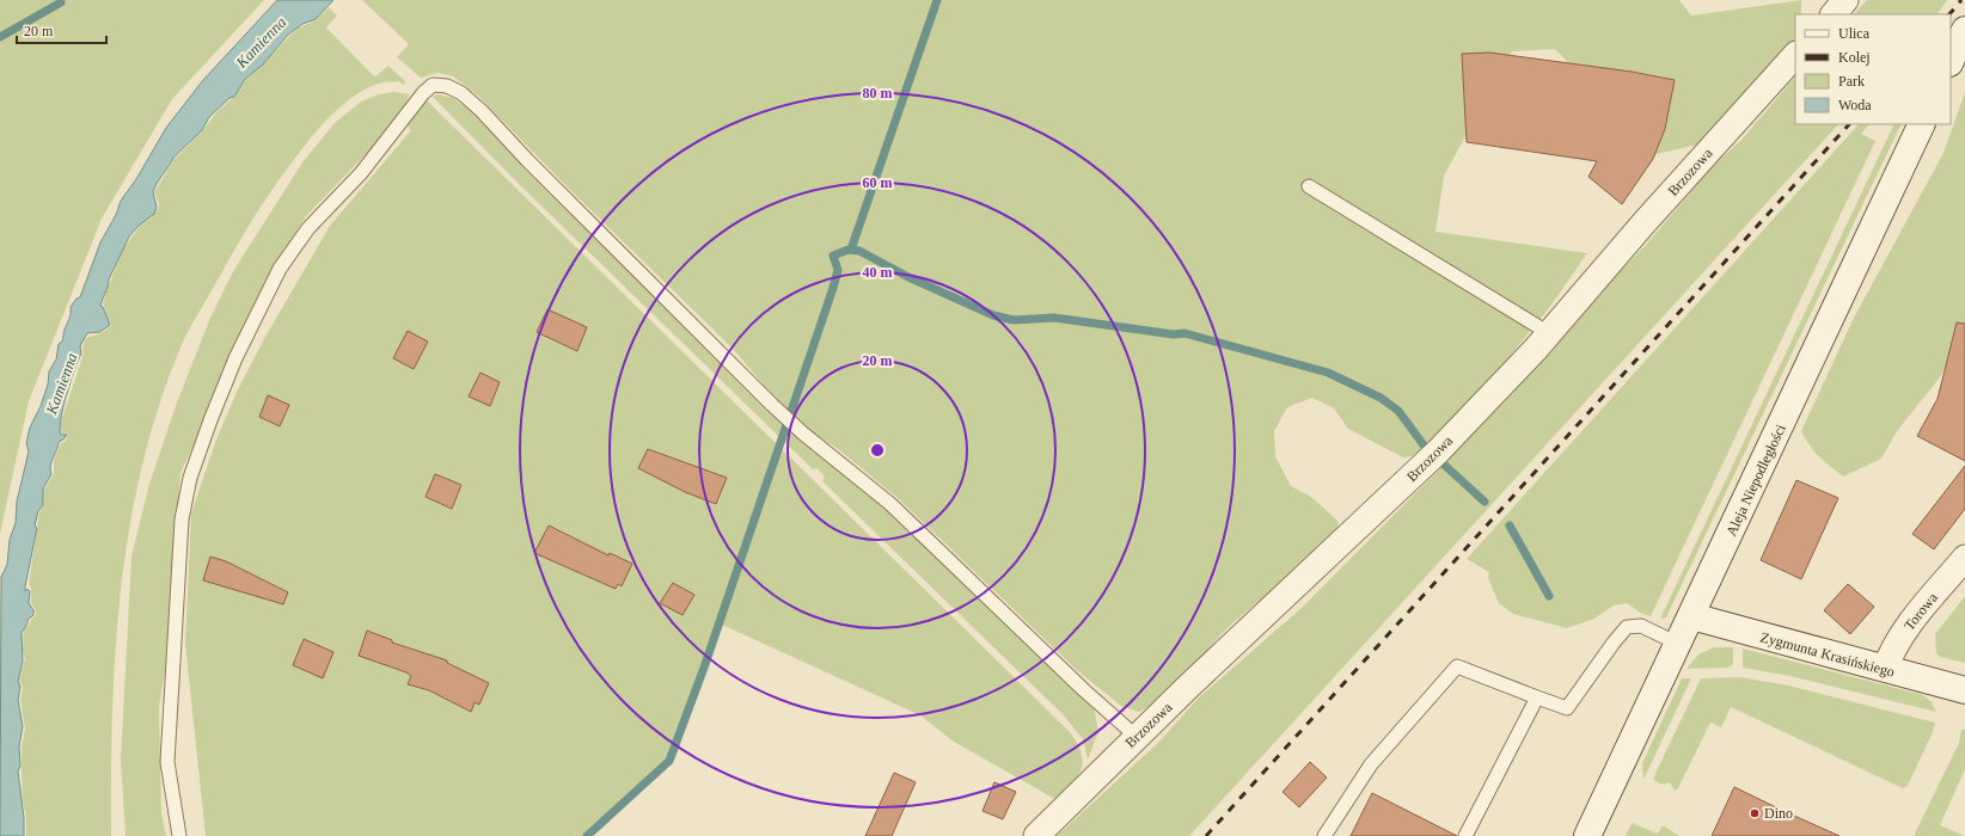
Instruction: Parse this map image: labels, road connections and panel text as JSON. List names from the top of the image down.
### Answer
{
  "streets": {
    "street": [
      "Brzozowa",
      "Aleja Niepodległości",
      "Torowa",
      "Zygmunta Krasińskiego"
    ]
  },
  "crossings": [
    ["Aleja Niepodległości", "Zygmunta Krasińskiego"],
    ["Torowa", "Zygmunta Krasińskiego"]
  ],
  "water": ["Kamienna"],
  "places": ["Dino"],
  "legend": [
    "Ulica",
    "Kolej",
    "Park",
    "Woda"
  ],
  "scale_bar": "20 m",
  "rings": [
    "80 m",
    "60 m",
    "40 m",
    "20 m"
  ]
}
